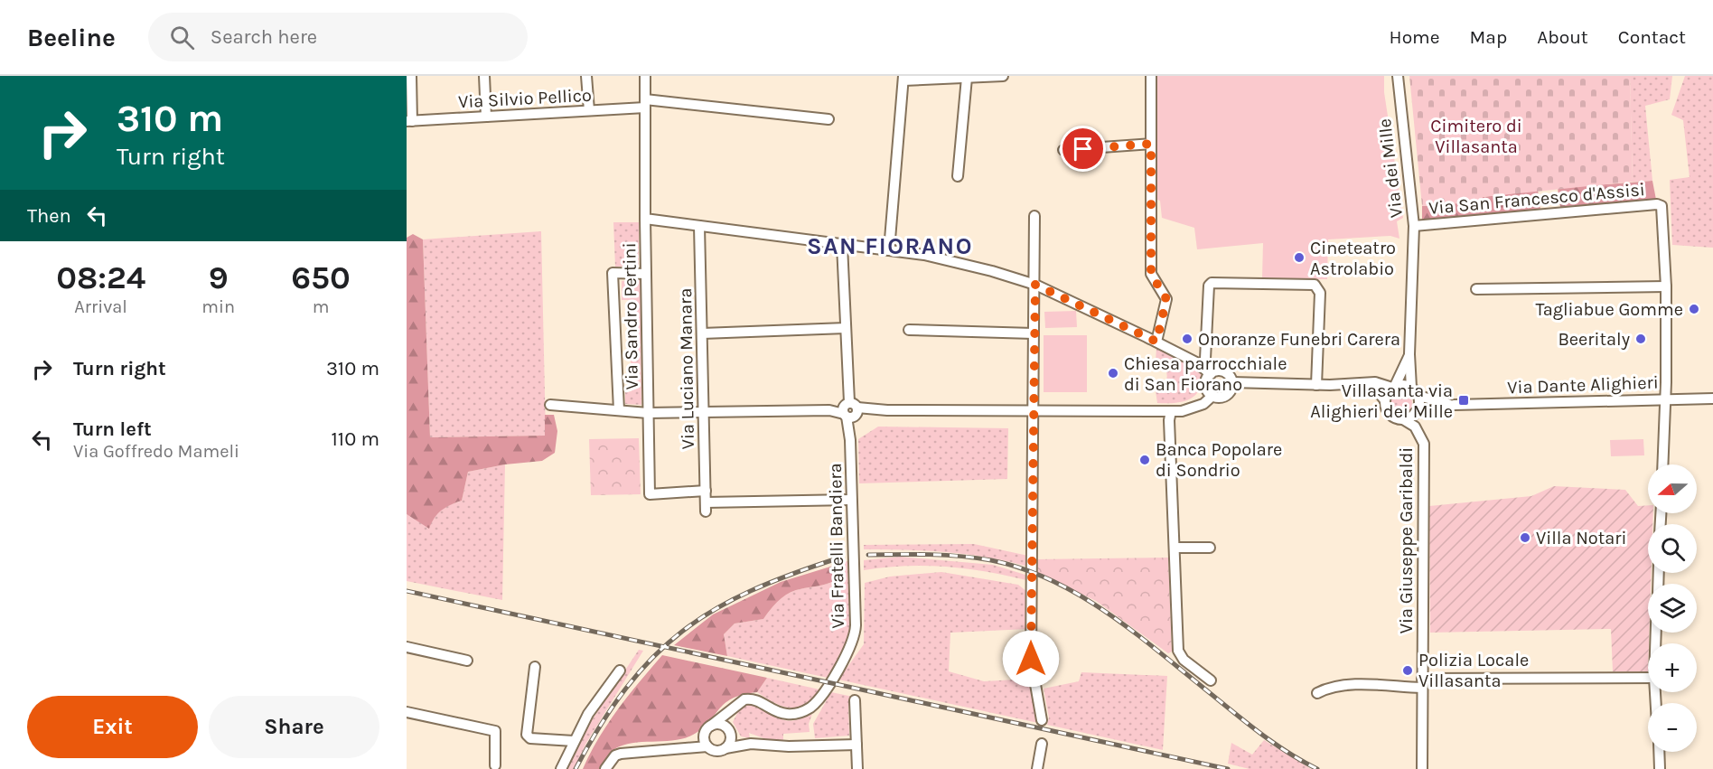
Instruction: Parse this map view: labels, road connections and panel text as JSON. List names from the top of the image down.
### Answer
{
  "streets": {
    "street": [
      "Via Silvio Pellico",
      "Via dei Mille",
      "Via San Francesco d'Assisi",
      "Via Sandro Pertini",
      "Via Luciano Manara",
      "Via Dante Alighieri",
      "Via Giuseppe Garibaldi",
      "Via Fratelli Bandiera"
    ]
  },
  "crossings": [
    ["Via Silvio Pellico", "Via Sandro Pertini"],
    ["Via dei Mille", "Via San Francesco d'Assisi"],
    ["Via dei Mille", "Via Dante Alighieri"],
    ["Via dei Mille", "Via Giuseppe Garibaldi"],
    ["Via Sandro Pertini", "Via Luciano Manara"],
    ["Via Luciano Manara", "Via Fratelli Bandiera"],
    ["Via Dante Alighieri", "Via Giuseppe Garibaldi"]
  ],
  "districts": ["SAN FIORANO"],
  "parks": ["Cimitero di Villasanta"],
  "places": {
    "other": [
      "Cineteatro Astrolabio",
      "Tagliabue Gomme",
      "Onoranze Funebri Carera",
      "Beeritaly",
      "Chiesa parrocchiale di San Fiorano",
      "Banca Popolare di Sondrio",
      "Villa Notari",
      "Polizia Locale Villasanta"
    ],
    "transit": ["Villasanta via Alighieri dei Mille"]
  },
  "north": "left",
  "page": {
    "header": "Beeline",
    "search": "Search here",
    "nav": [
      "Home",
      "Map",
      "About",
      "Contact"
    ],
    "turn": ["310 m", "Turn right"],
    "then": "Then",
    "eta": [
      "08:24",
      "Arrival",
      "9",
      "min",
      "650",
      "m"
    ],
    "list": [
      {
        "name": "Turn right",
        "value": "310 m"
      },
      {
        "name": "Turn left",
        "note": "Via Goffredo Mameli",
        "value": "110 m"
      }
    ],
    "map_buttons": ["+", "−"],
    "buttons": ["Exit", "Share"]
  }
}
